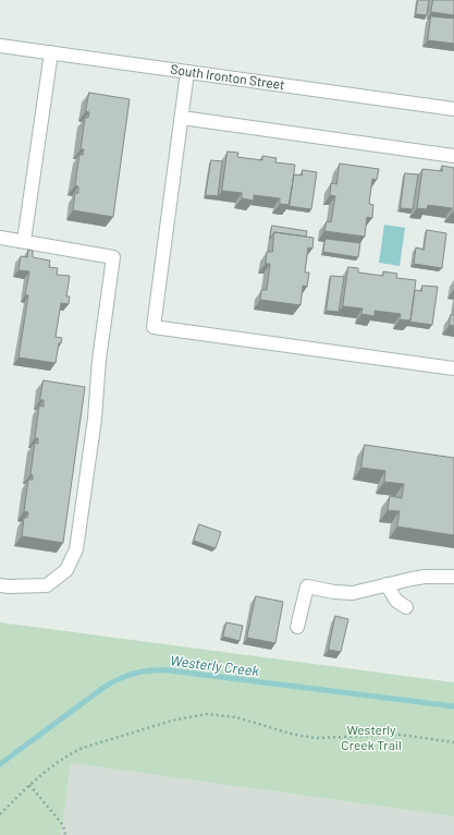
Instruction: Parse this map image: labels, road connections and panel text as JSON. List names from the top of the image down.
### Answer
{
  "streets": {
    "street": ["South Ironton Street"]
  },
  "water": ["Westerly Creek"],
  "parks": ["Westerly Creek Trail"]
}
